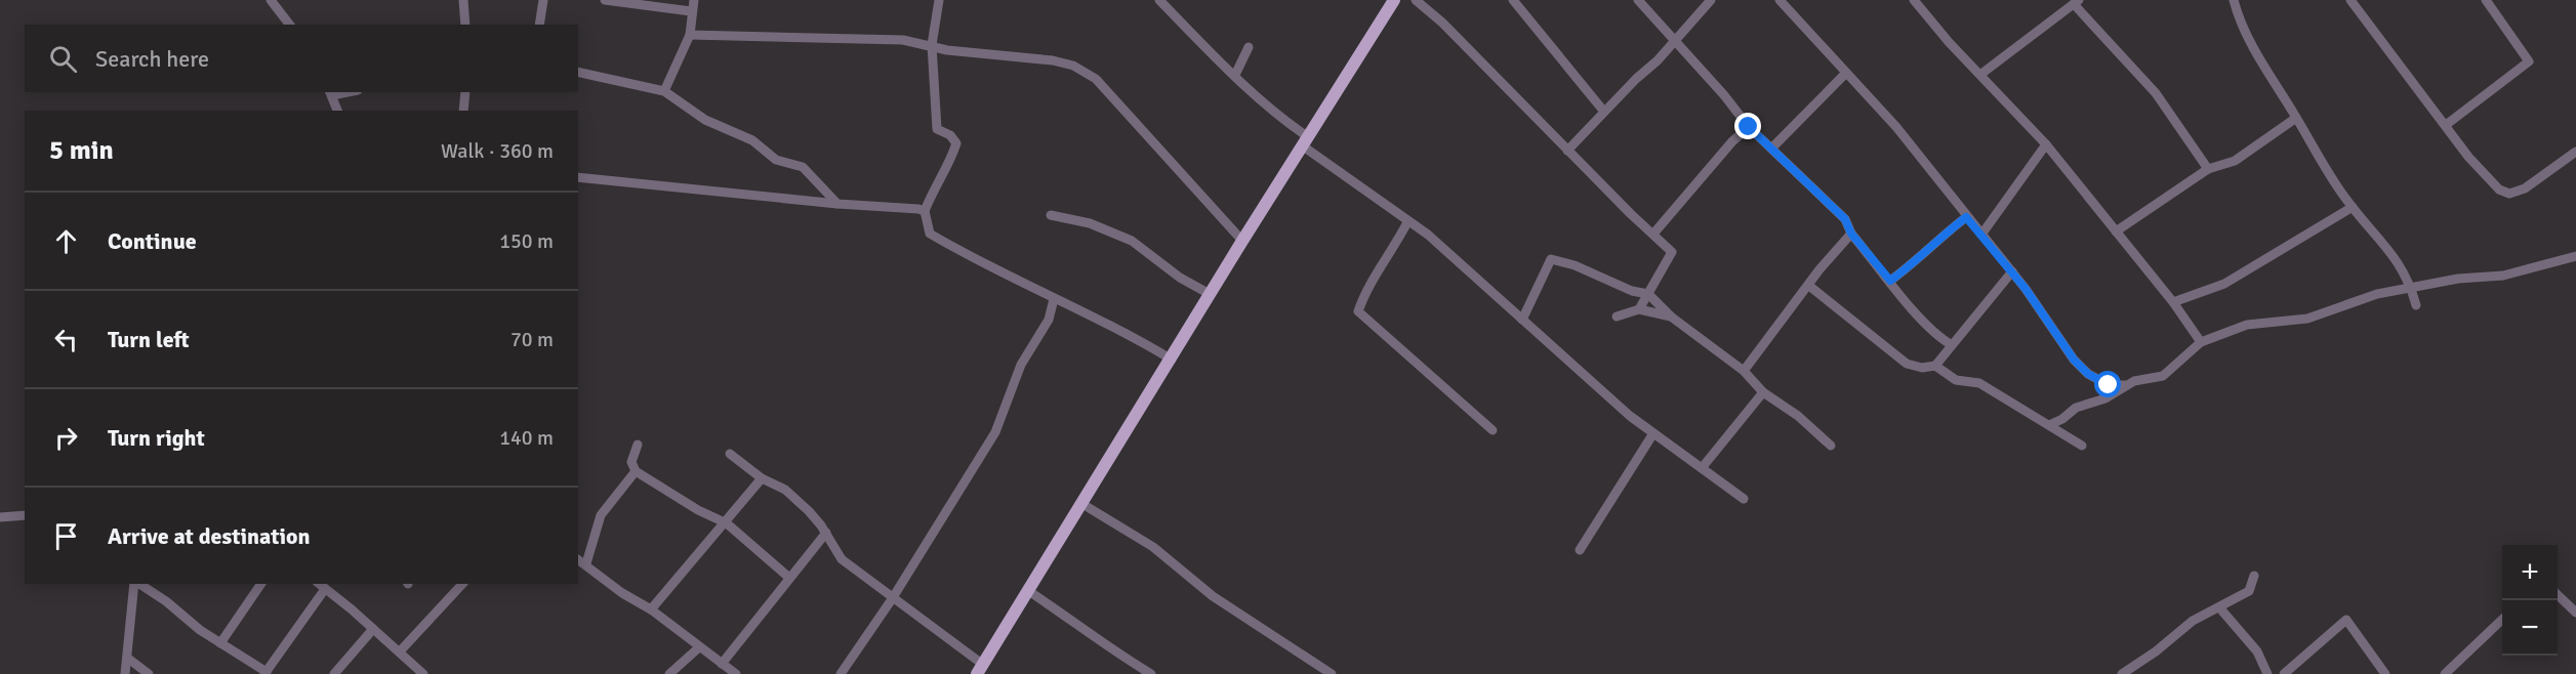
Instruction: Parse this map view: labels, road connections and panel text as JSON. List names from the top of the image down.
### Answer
{
  "page": {
    "search": "Search here",
    "heading": ["5 min", "Walk · 360 m"],
    "list": [
      ["Continue", "150 m"],
      ["Turn left", "70 m"],
      ["Turn right", "140 m"],
      "Arrive at destination"
    ],
    "map_buttons": ["+", "−"]
  }
}
